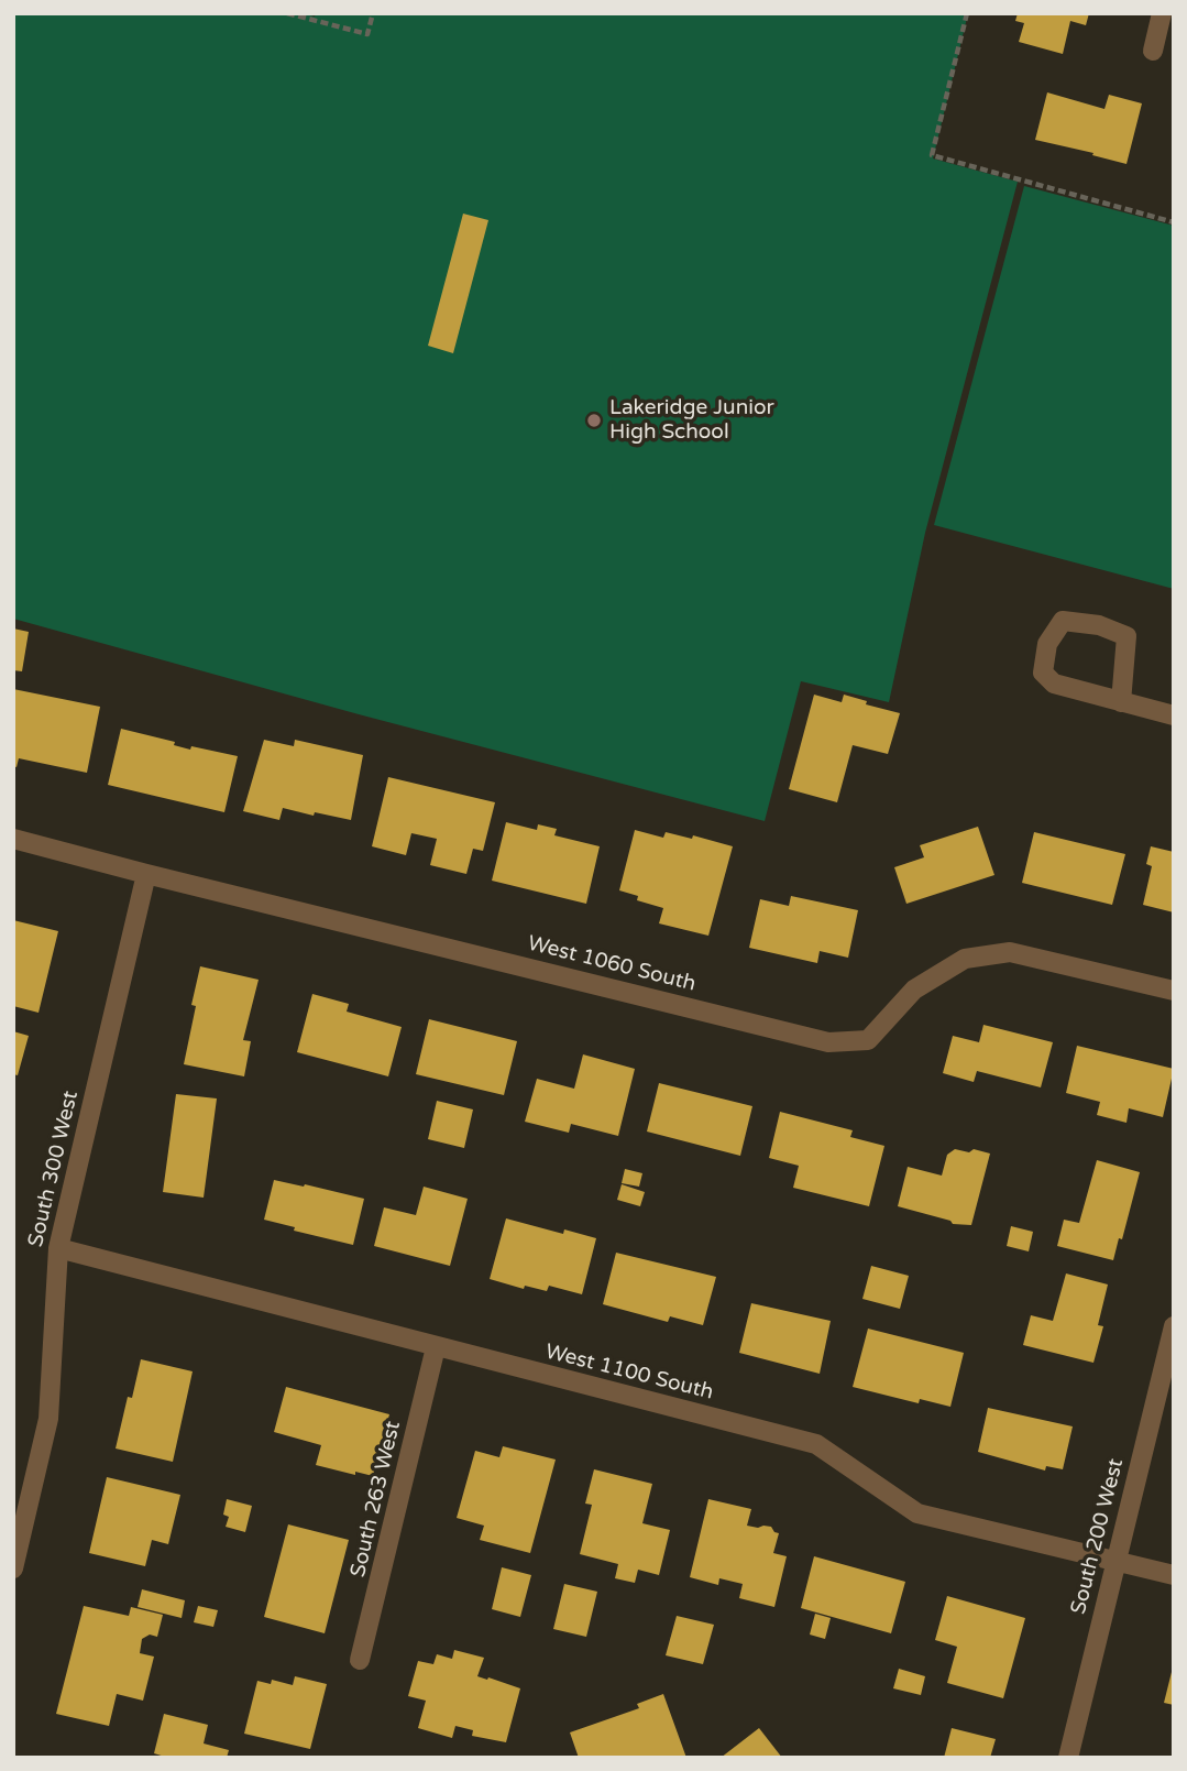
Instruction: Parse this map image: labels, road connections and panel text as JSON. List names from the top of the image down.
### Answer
{
  "streets": {
    "street": [
      "West 1060 South",
      "South 300 West",
      "West 1100 South",
      "South 263 West",
      "South 200 West"
    ]
  },
  "crossings": [
    ["West 1060 South", "South 300 West"],
    ["South 300 West", "West 1100 South"],
    ["West 1100 South", "South 263 West"],
    ["West 1100 South", "South 200 West"]
  ],
  "places": ["Lakeridge Junior High School"]
}
